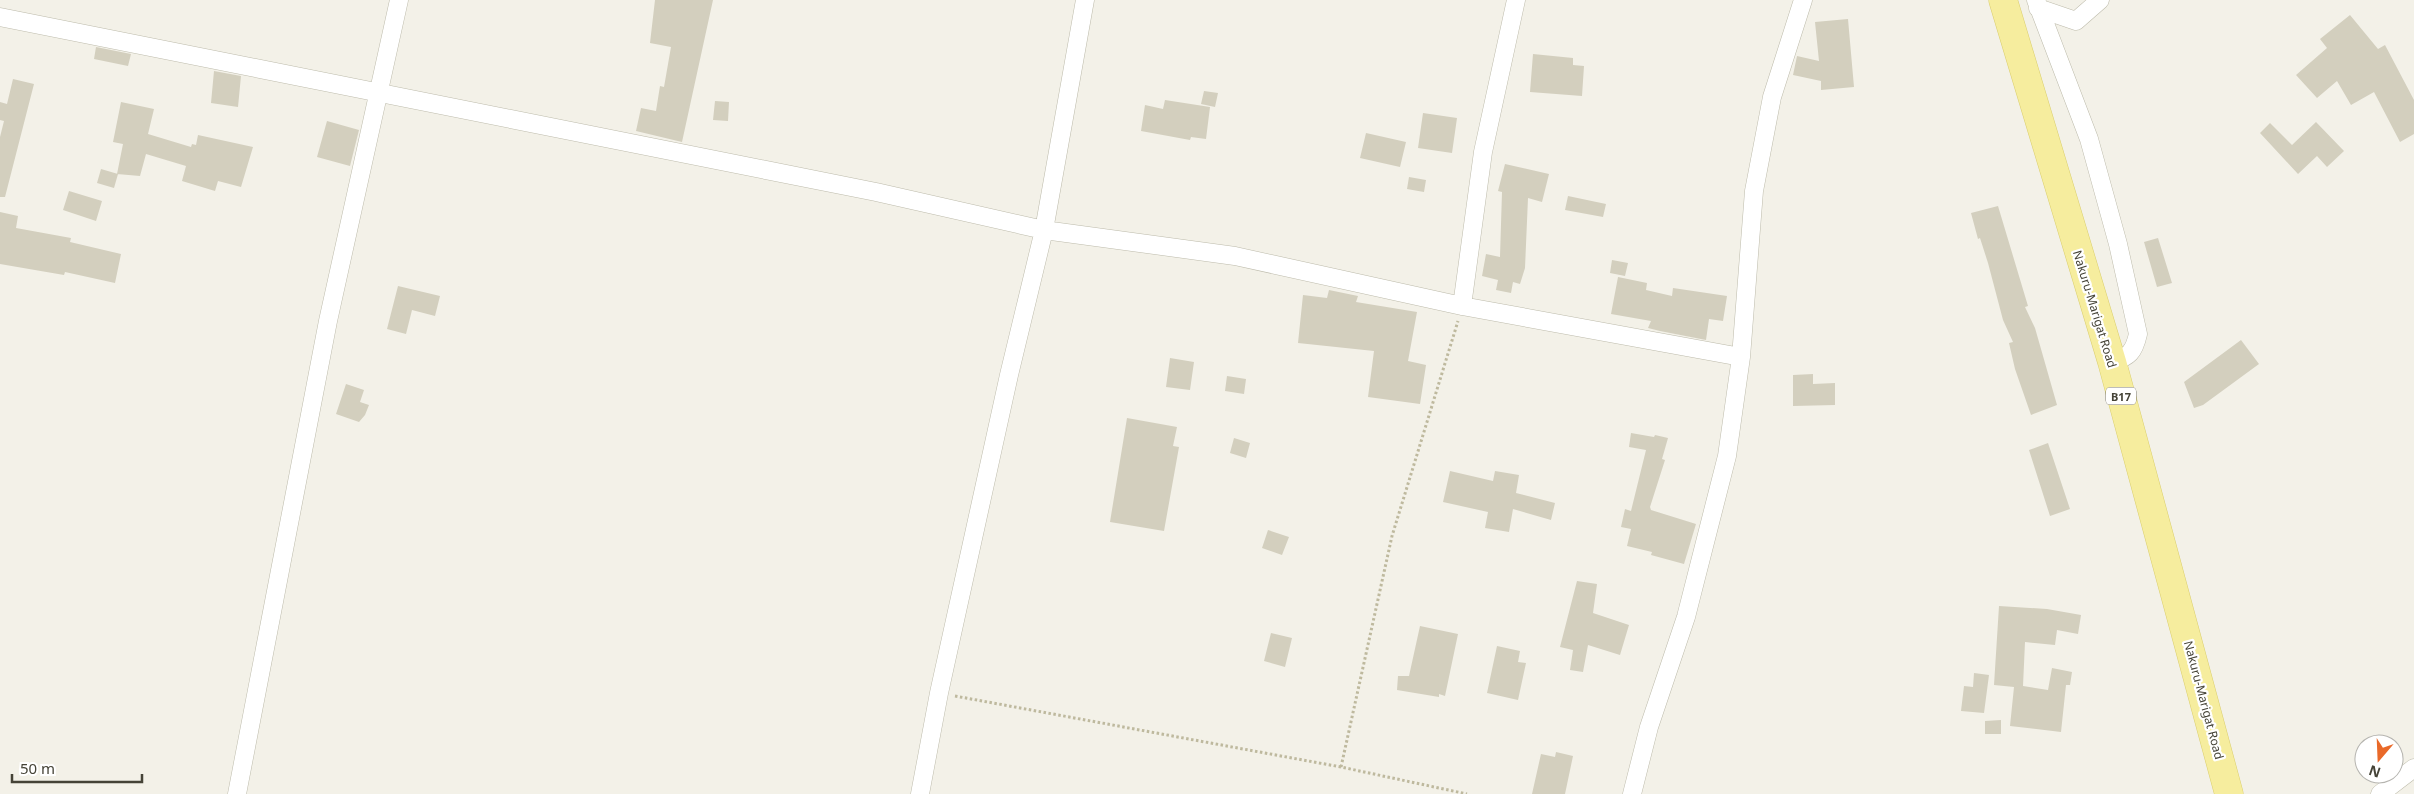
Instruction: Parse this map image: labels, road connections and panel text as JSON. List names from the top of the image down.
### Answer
{
  "streets": {
    "main road": ["Nakuru-Marigat Road", "B17"]
  },
  "scale_bar": "50 m",
  "north": "bottom"
}
